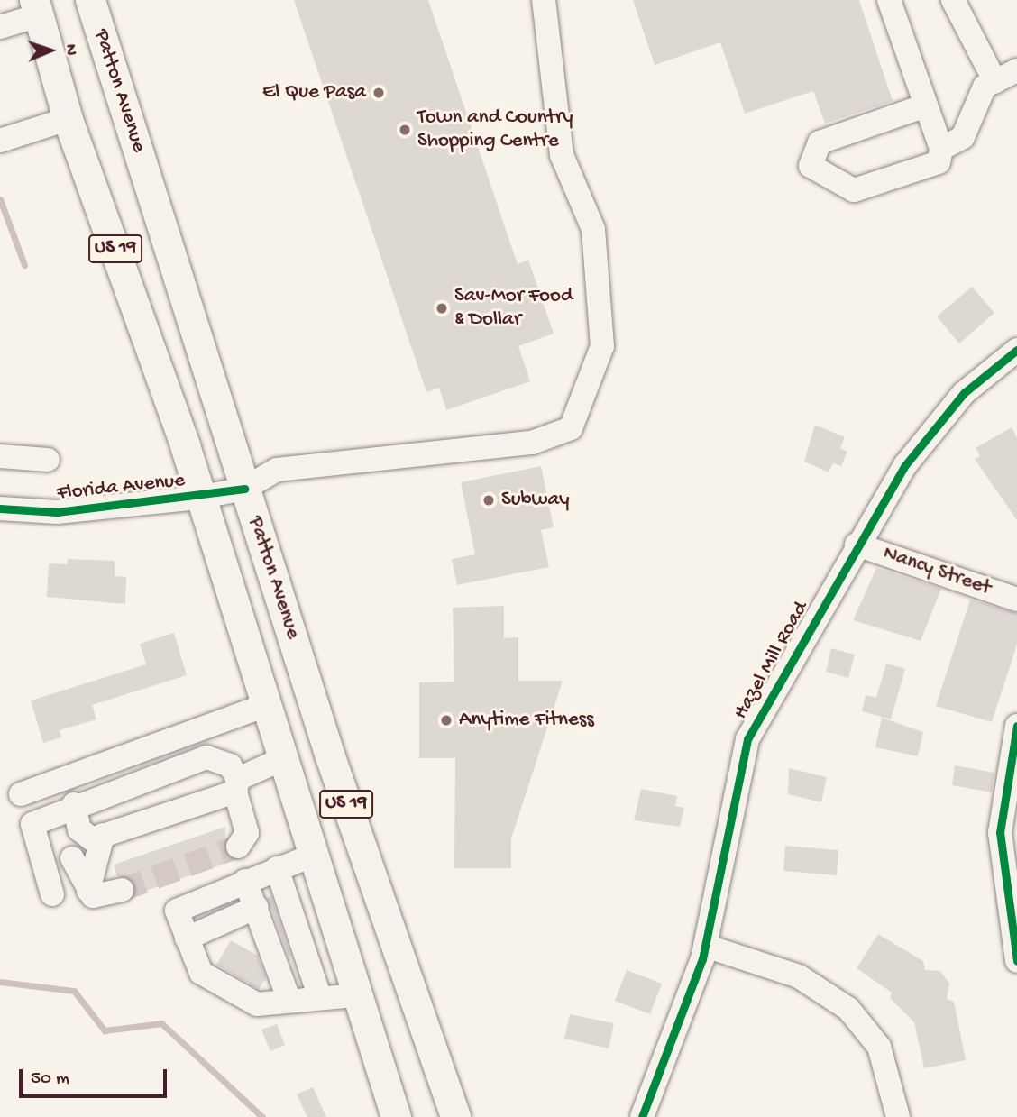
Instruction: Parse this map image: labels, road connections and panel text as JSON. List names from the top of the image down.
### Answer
{
  "streets": {
    "main road": ["Patton Avenue", "US 19"],
    "street": ["Florida Avenue", "Nancy Street", "Hazel Mill Road"]
  },
  "crossings": [
    ["Patton Avenue", "Florida Avenue"],
    ["US 19", "Florida Avenue"],
    ["Nancy Street", "Hazel Mill Road"]
  ],
  "places": [
    "El Que Pasa",
    "Town and Country Shopping Centre",
    "Sav-Mor Food & Dollar",
    "Subway",
    "Anytime Fitness"
  ],
  "scale_bar": "50 m",
  "north": "right"
}
